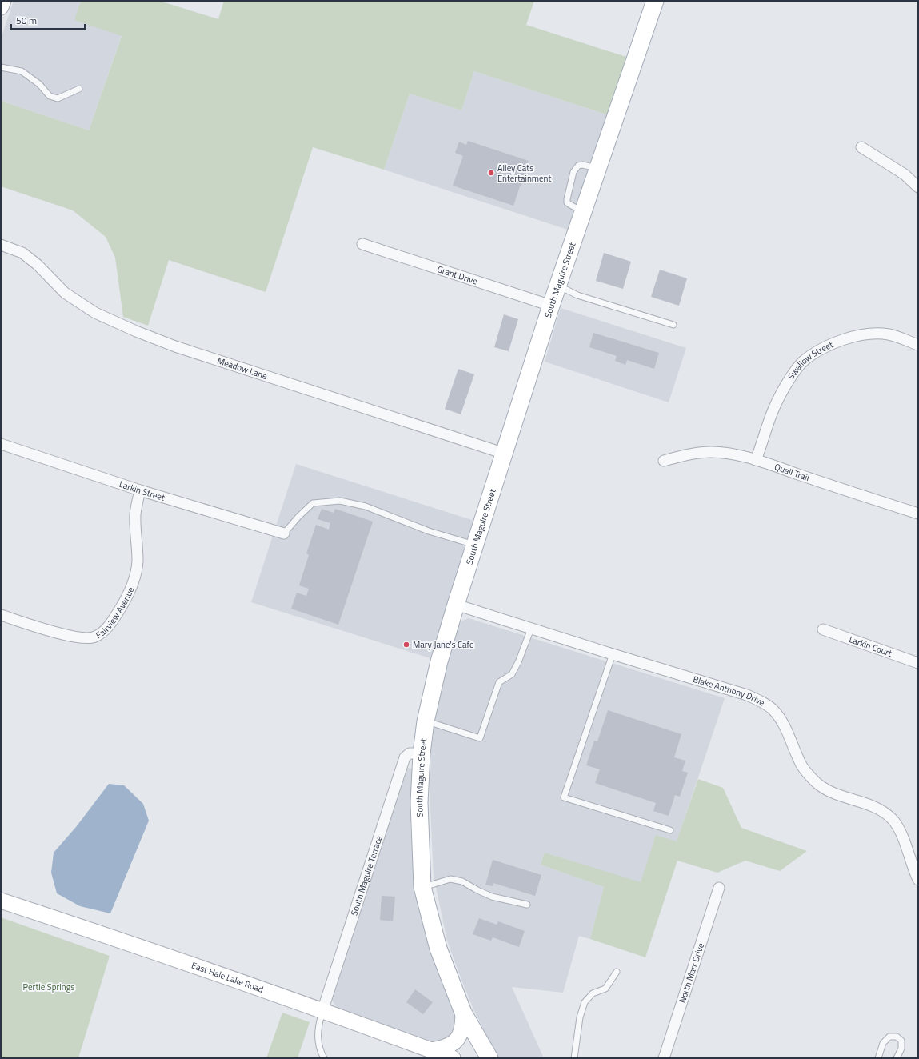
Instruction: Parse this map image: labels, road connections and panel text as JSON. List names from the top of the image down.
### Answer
{
  "streets": {
    "main road": ["South Maguire Street", "East Hale Lake Road"],
    "street": [
      "Grant Drive",
      "Swallow Street",
      "Meadow Lane",
      "Quail Trail",
      "Larkin Street",
      "Fairview Avenue",
      "Larkin Court",
      "Blake Anthony Drive",
      "South Maguire Terrace",
      "North Marr Drive"
    ]
  },
  "crossings": [
    ["Grant Drive", "South Maguire Street"],
    ["South Maguire Street", "Meadow Lane"],
    ["South Maguire Street", "Blake Anthony Drive"],
    ["South Maguire Street", "South Maguire Terrace"],
    ["Swallow Street", "Quail Trail"],
    ["Larkin Street", "Fairview Avenue"],
    ["South Maguire Terrace", "East Hale Lake Road"]
  ],
  "parks": ["Pertle Springs"],
  "places": ["Alley Cats Entertainment", "Mary Jane's Cafe"],
  "scale_bar": "50 m"
}
